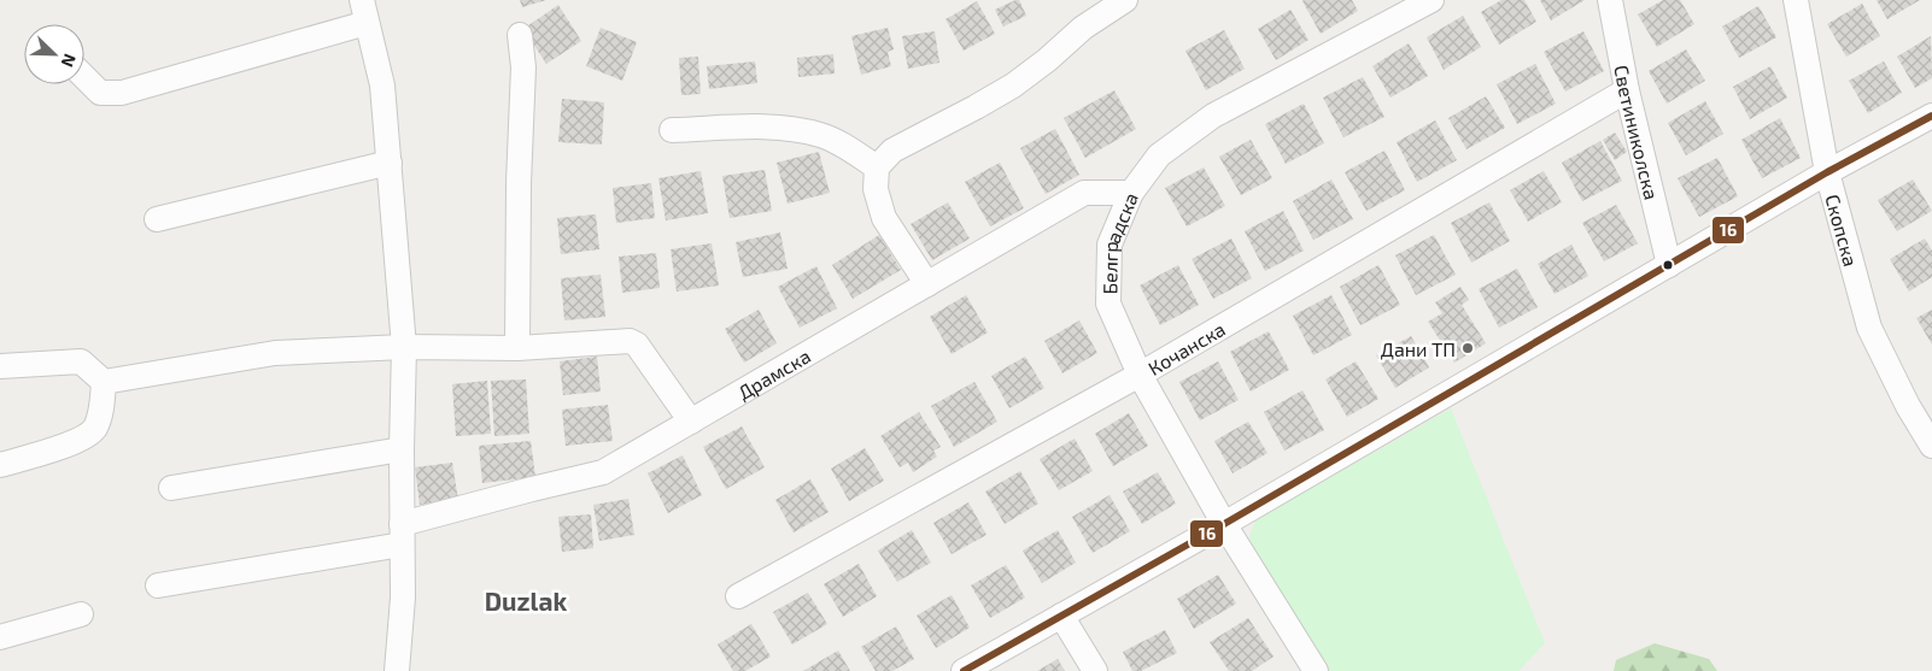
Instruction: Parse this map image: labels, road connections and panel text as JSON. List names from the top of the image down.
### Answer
{
  "streets": {
    "street": [
      "Светиниколска",
      "Скопска",
      "Белградска",
      "Кочанска",
      "Драмска"
    ]
  },
  "crossings": [
    ["Светиниколска", "Кочанска"],
    ["Белградска", "Кочанска"],
    ["Белградска", "Драмска"]
  ],
  "districts": ["Duzlak"],
  "places": ["Дани ТП"],
  "lines": ["transit line 16"],
  "north": "bottom right"
}
